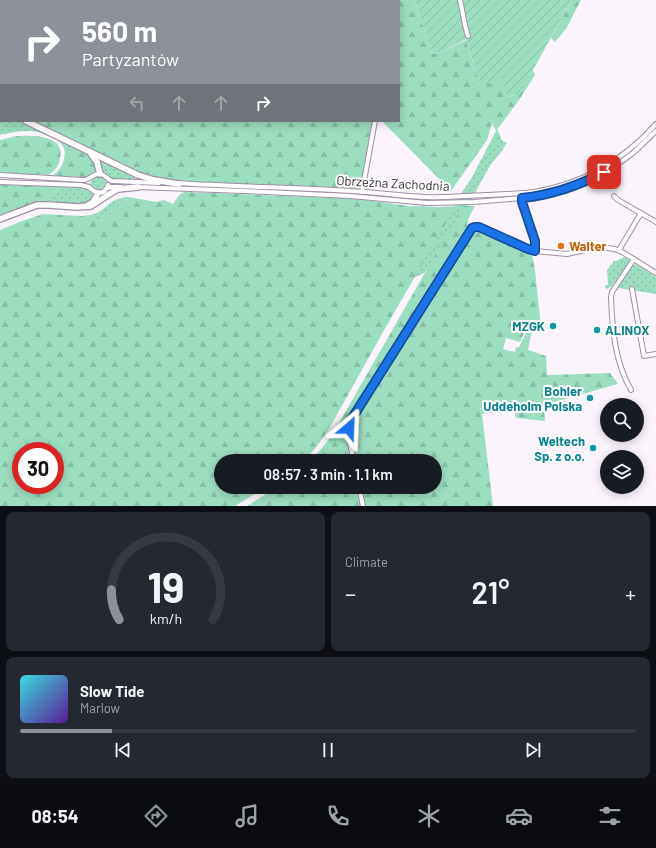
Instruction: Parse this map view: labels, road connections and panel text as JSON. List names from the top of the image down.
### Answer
{
  "streets": {
    "street": ["Obrzeżna Zachodnia"]
  },
  "places": [
    "Walter",
    "MZGK",
    "ALINOX",
    "Bohler Uddeholm Polska",
    "Weltech Sp. z o.o."
  ],
  "page": {
    "turn": ["560 m", "Partyzantów"],
    "limit": "30",
    "trip": "08:57 · 3 min · 1.1 km",
    "tile": "Climate",
    "heat": ["−", "21°", "+"],
    "song": ["Slow Tide", "Marlow"],
    "tabs": "08:54",
    "gauge": ["19", "km/h"]
  }
}
